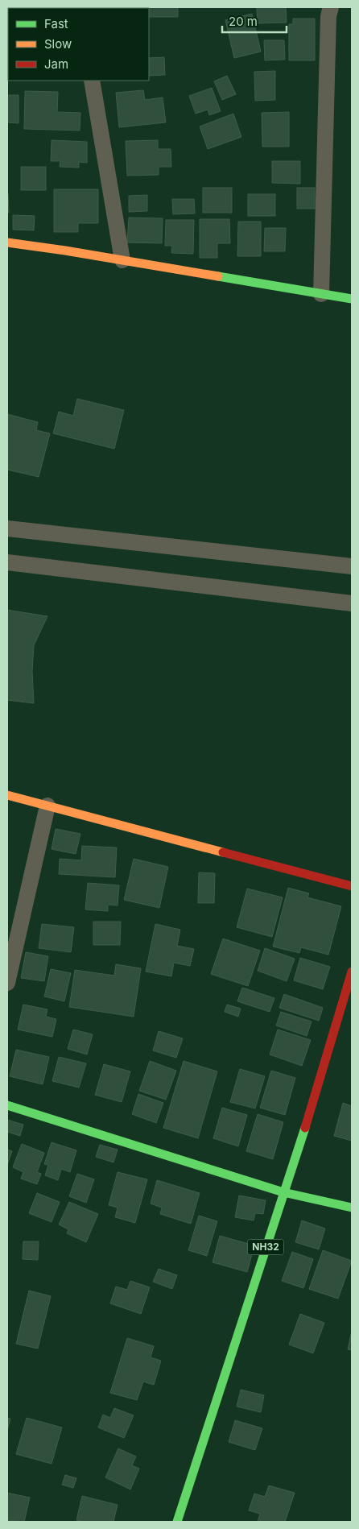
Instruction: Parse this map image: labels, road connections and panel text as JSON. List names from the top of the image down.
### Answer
{
  "streets": {
    "main road": ["NH32"]
  },
  "legend": ["Fast", "Slow", "Jam"],
  "scale_bar": "20 m"
}
